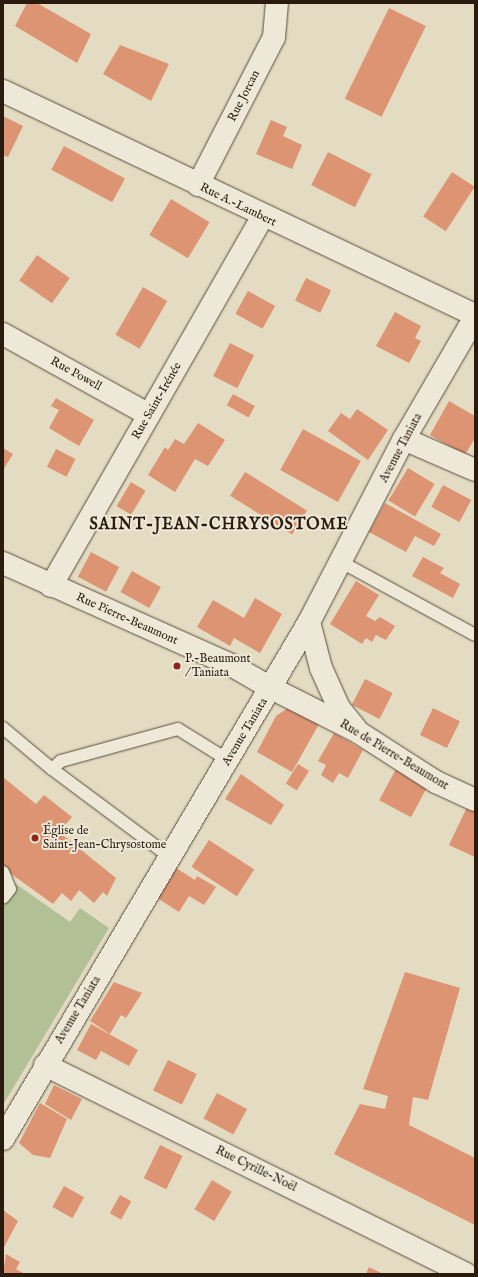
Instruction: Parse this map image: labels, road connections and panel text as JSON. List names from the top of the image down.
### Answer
{
  "streets": {
    "street": [
      "Rue Jorcan",
      "Rue A.-Lambert",
      "Rue Powell",
      "Rue Saint-Irénée",
      "Avenue Taniata",
      "Rue Pierre-Beaumont",
      "Rue de Pierre-Beaumont",
      "Rue Cyrille-Noël"
    ]
  },
  "crossings": [
    ["Rue Jorcan", "Rue A.-Lambert"],
    ["Rue A.-Lambert", "Rue Saint-Irénée"],
    ["Rue A.-Lambert", "Avenue Taniata"],
    ["Rue Powell", "Rue Saint-Irénée"],
    ["Rue Saint-Irénée", "Rue Pierre-Beaumont"],
    ["Avenue Taniata", "Rue Pierre-Beaumont"],
    ["Avenue Taniata", "Rue de Pierre-Beaumont"],
    ["Avenue Taniata", "Rue Cyrille-Noël"],
    ["Rue Pierre-Beaumont", "Rue de Pierre-Beaumont"]
  ],
  "districts": ["SAINT-JEAN-CHRYSOSTOME"],
  "places": ["P.-Beaumont / Taniata", "Église de Saint-Jean-Chrysostome"]
}
